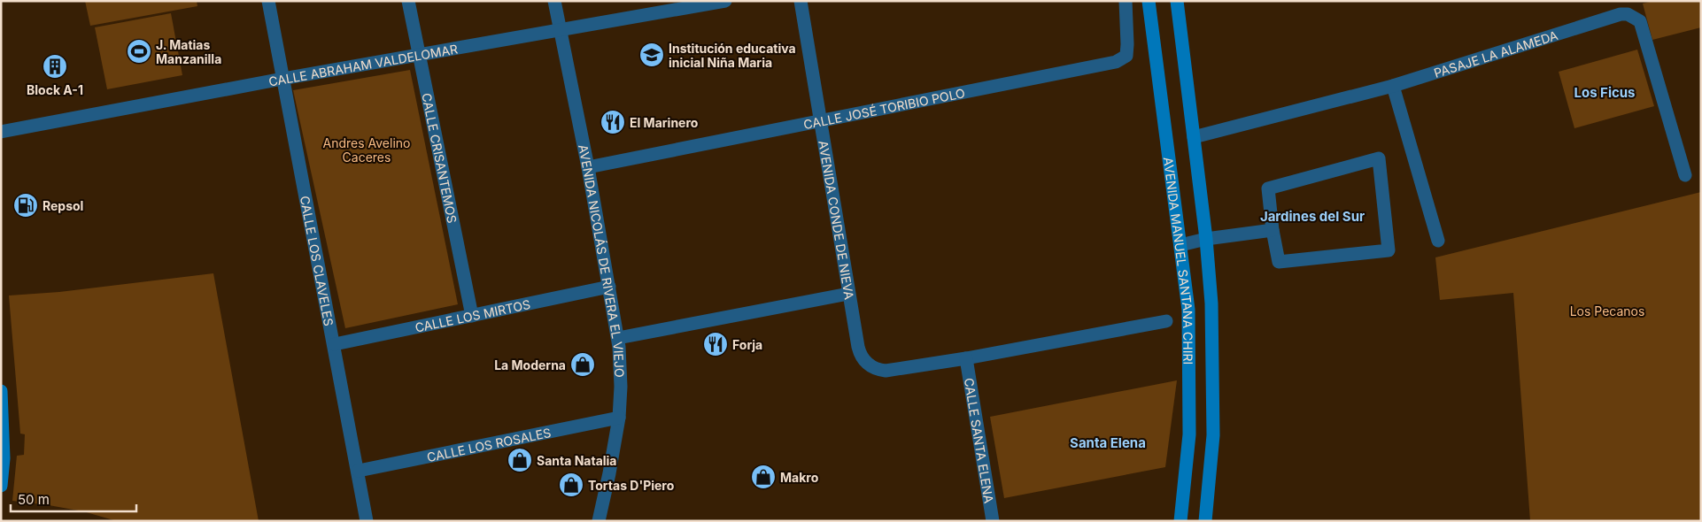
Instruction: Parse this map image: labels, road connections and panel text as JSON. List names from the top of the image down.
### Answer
{
  "streets": {
    "street": [
      "PASAJE LA ALAMEDA",
      "CALLE ABRAHAM VALDELOMAR",
      "CALLE JOSÉ TORIBIO POLO",
      "CALLE CRISANTEMOS",
      "AVENIDA CONDE DE NIEVA",
      "AVENIDA MANUEL SANTANA CHIRI",
      "CALLE LOS CLAVELES",
      "AVENIDA NICOLÁS DE RIVERA EL VIEJO",
      "CALLE LOS MIRTOS",
      "CALLE SANTA ELENA",
      "CALLE LOS ROSALES"
    ]
  },
  "crossings": [
    ["PASAJE LA ALAMEDA", "AVENIDA MANUEL SANTANA CHIRI"],
    ["CALLE ABRAHAM VALDELOMAR", "CALLE CRISANTEMOS"],
    ["CALLE ABRAHAM VALDELOMAR", "CALLE LOS CLAVELES"],
    ["CALLE ABRAHAM VALDELOMAR", "AVENIDA NICOLÁS DE RIVERA EL VIEJO"],
    ["CALLE JOSÉ TORIBIO POLO", "AVENIDA CONDE DE NIEVA"],
    ["CALLE JOSÉ TORIBIO POLO", "AVENIDA NICOLÁS DE RIVERA EL VIEJO"],
    ["CALLE CRISANTEMOS", "CALLE LOS MIRTOS"],
    ["AVENIDA CONDE DE NIEVA", "CALLE SANTA ELENA"],
    ["CALLE LOS CLAVELES", "CALLE LOS MIRTOS"],
    ["CALLE LOS CLAVELES", "CALLE LOS ROSALES"],
    ["AVENIDA NICOLÁS DE RIVERA EL VIEJO", "CALLE LOS MIRTOS"],
    ["AVENIDA NICOLÁS DE RIVERA EL VIEJO", "CALLE LOS ROSALES"]
  ],
  "districts": ["Los Ficus", "Jardines del Sur", "Santa Elena"],
  "parks": ["Andres Avelino Caceres", "Los Pecanos"],
  "places": {
    "sports": ["J. Matias Manzanilla"],
    "school or university": ["Institución educativa inicial Niña Maria"],
    "building": ["Block A-1"],
    "restaurant": ["El Marinero", "Forja"],
    "fuel station": ["Repsol"],
    "shop": [
      "La Moderna",
      "Santa Natalia",
      "Makro",
      "Tortas D'Piero"
    ]
  },
  "scale_bar": "50 m"
}
